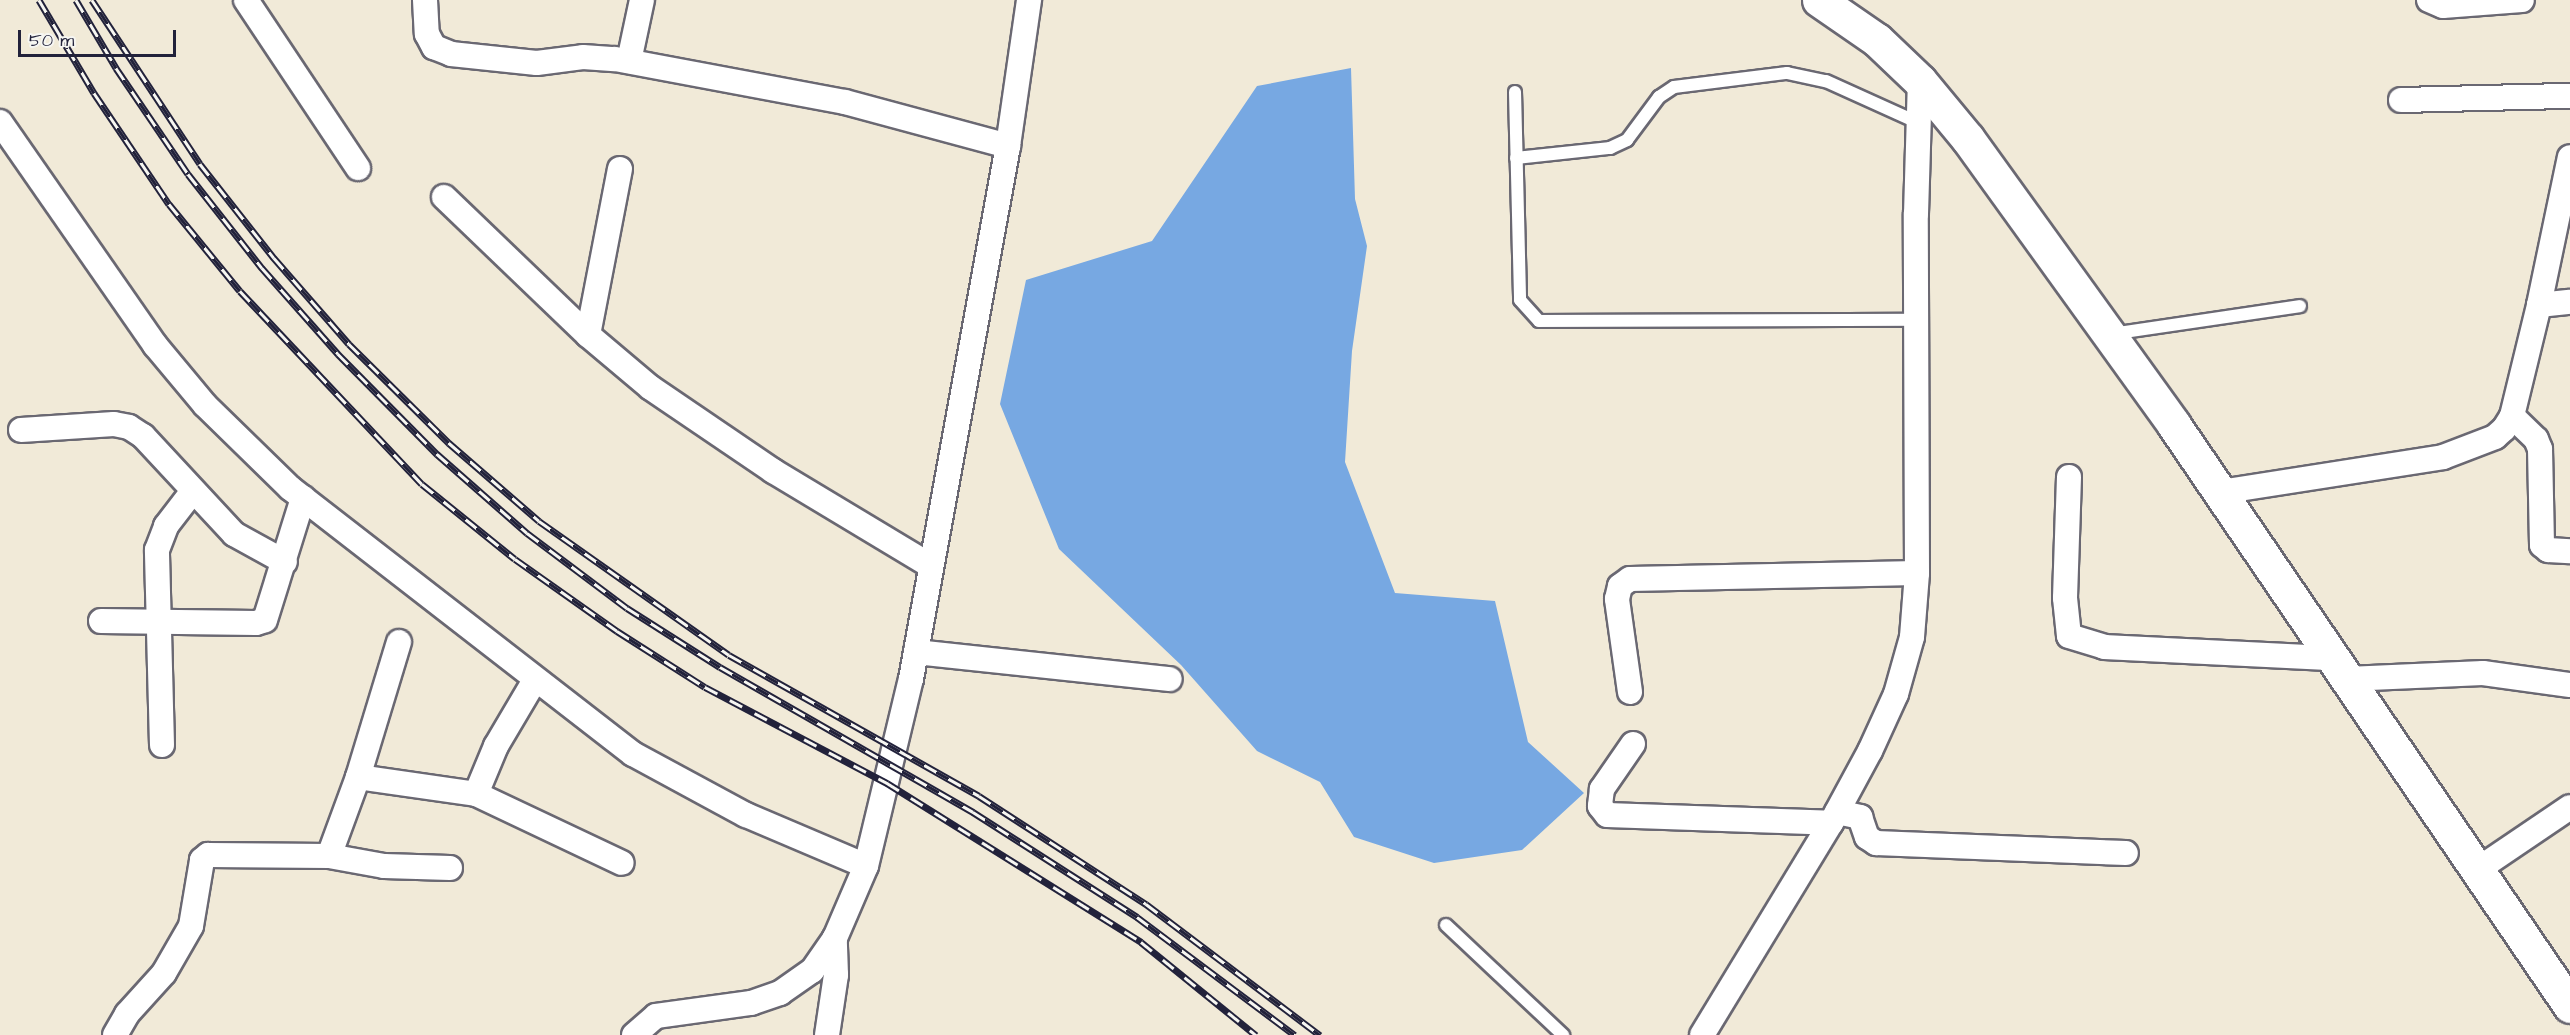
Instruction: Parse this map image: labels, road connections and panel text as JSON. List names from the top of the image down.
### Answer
{
  "scale_bar": "50 m"
}
